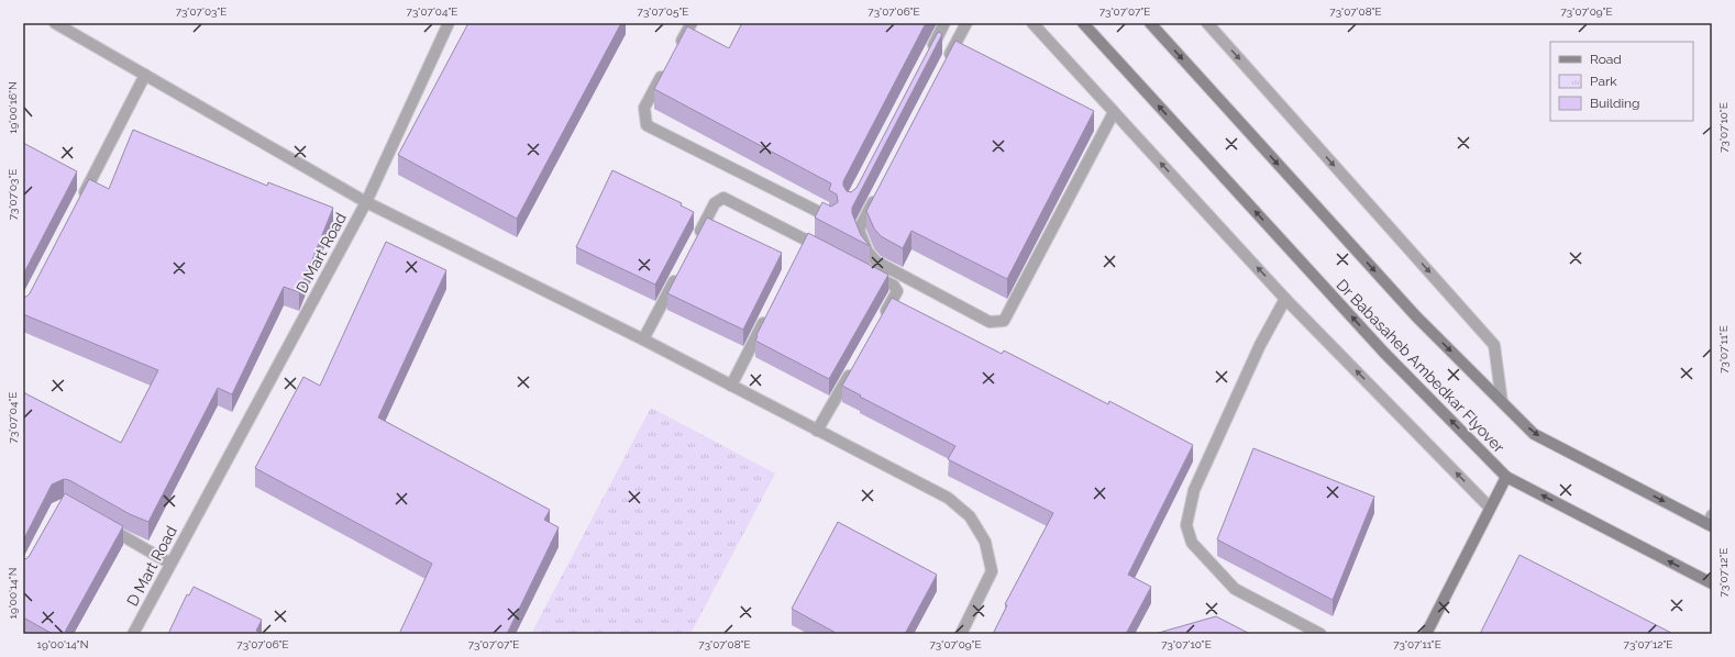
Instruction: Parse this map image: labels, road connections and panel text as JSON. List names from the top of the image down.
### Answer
{
  "streets": {
    "main road": ["Dr Babasaheb Ambedkar Flyover"],
    "street": ["D Mart Road"]
  },
  "legend": ["Road", "Park", "Building"],
  "coordinates": [
    "73°07'03\"E",
    "73°07'04\"E",
    "73°07'05\"E",
    "73°07'06\"E",
    "73°07'07\"E",
    "73°07'08\"E",
    "73°07'09\"E",
    "19°00'16\"N",
    "73°07'10\"E",
    "73°07'11\"E",
    "73°07'12\"E",
    "19°00'14\"N"
  ]
}
